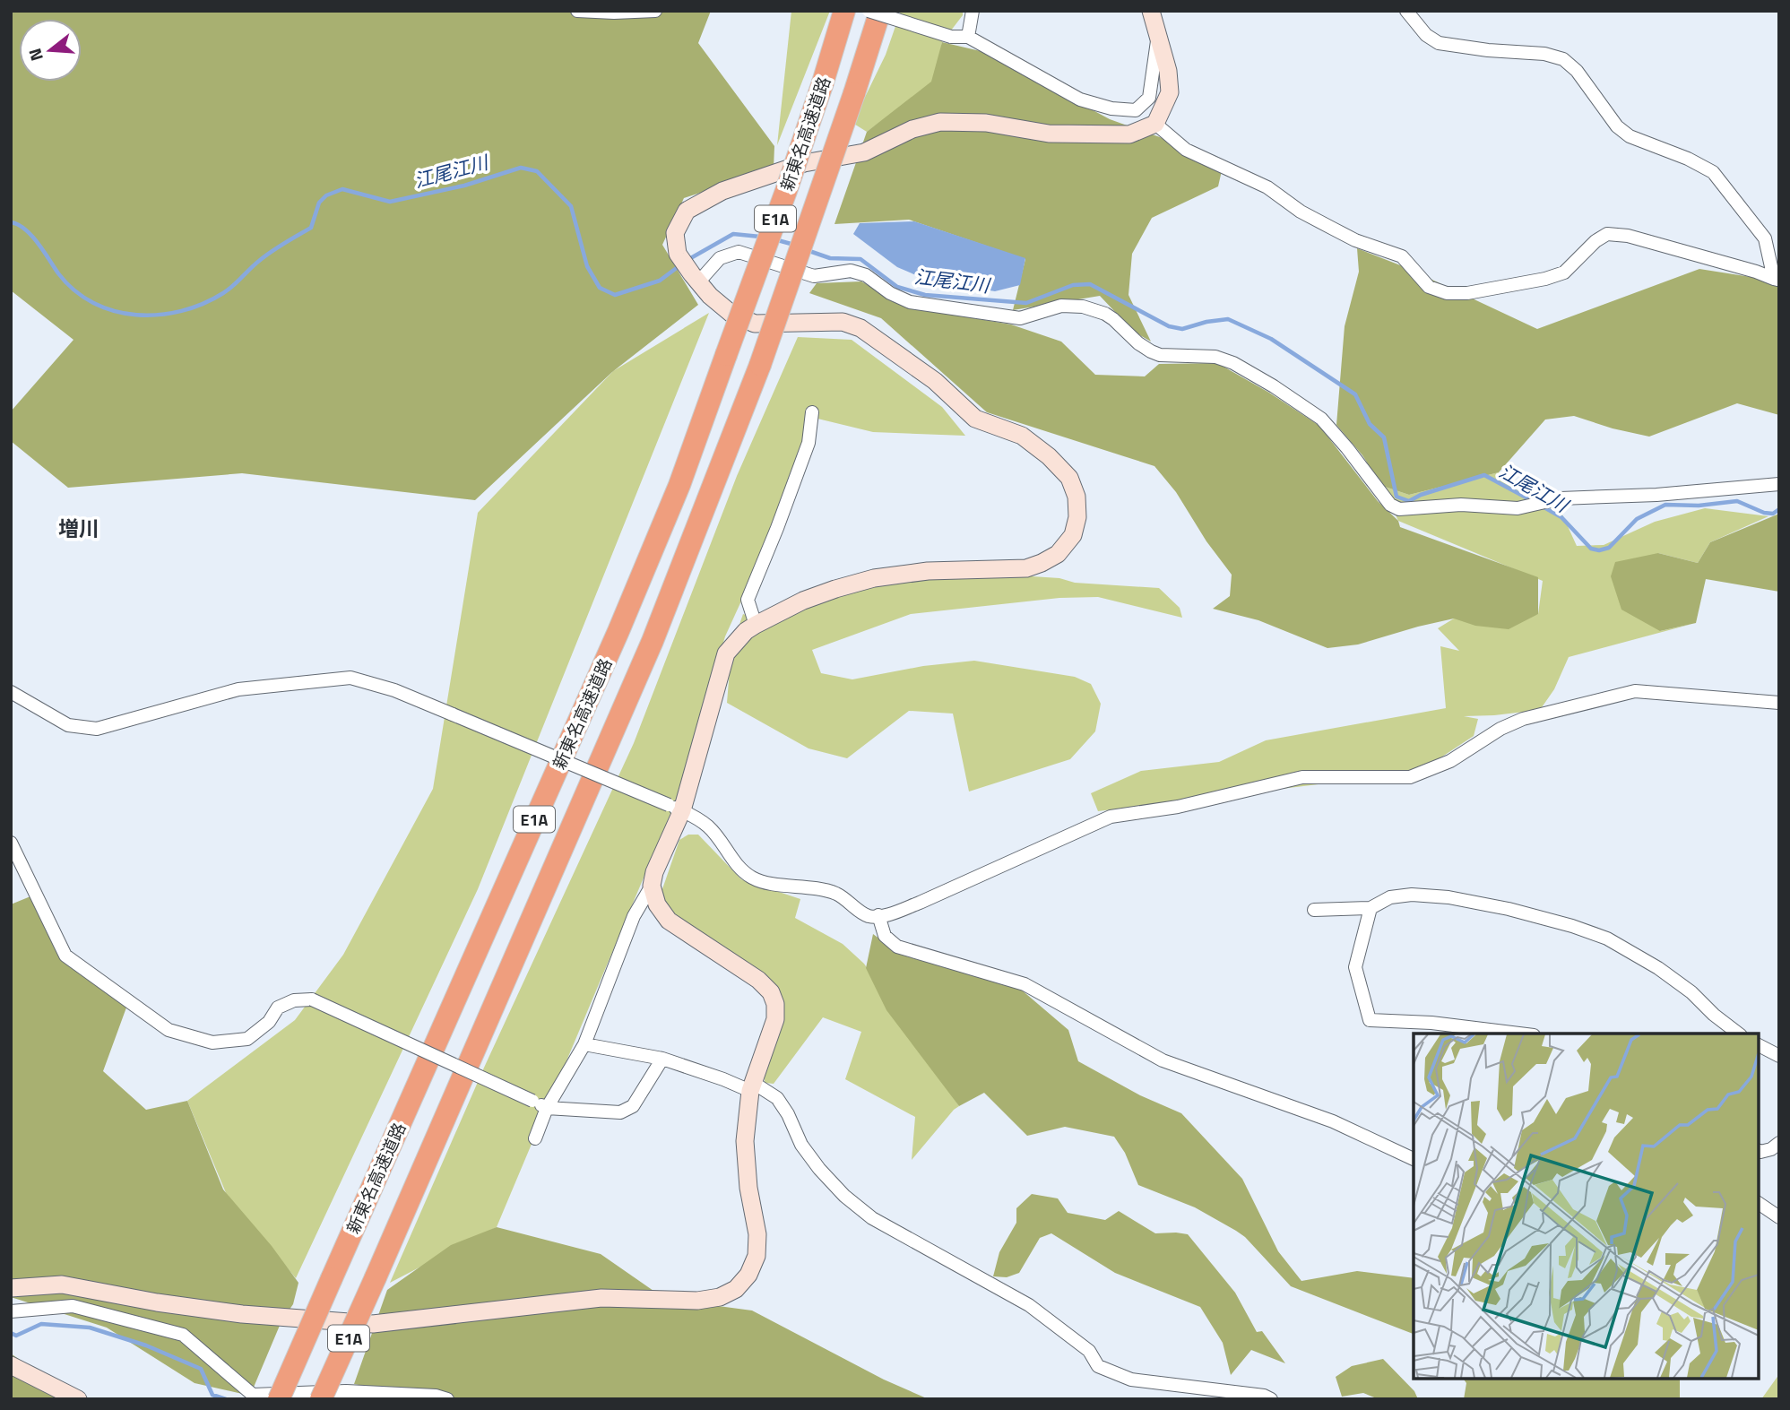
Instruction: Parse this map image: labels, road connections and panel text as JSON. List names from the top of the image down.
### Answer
{
  "streets": {
    "highway": ["新東名高速道路", "E1A"]
  },
  "districts": ["増川"],
  "water": ["江尾江川"],
  "north": "left"
}
